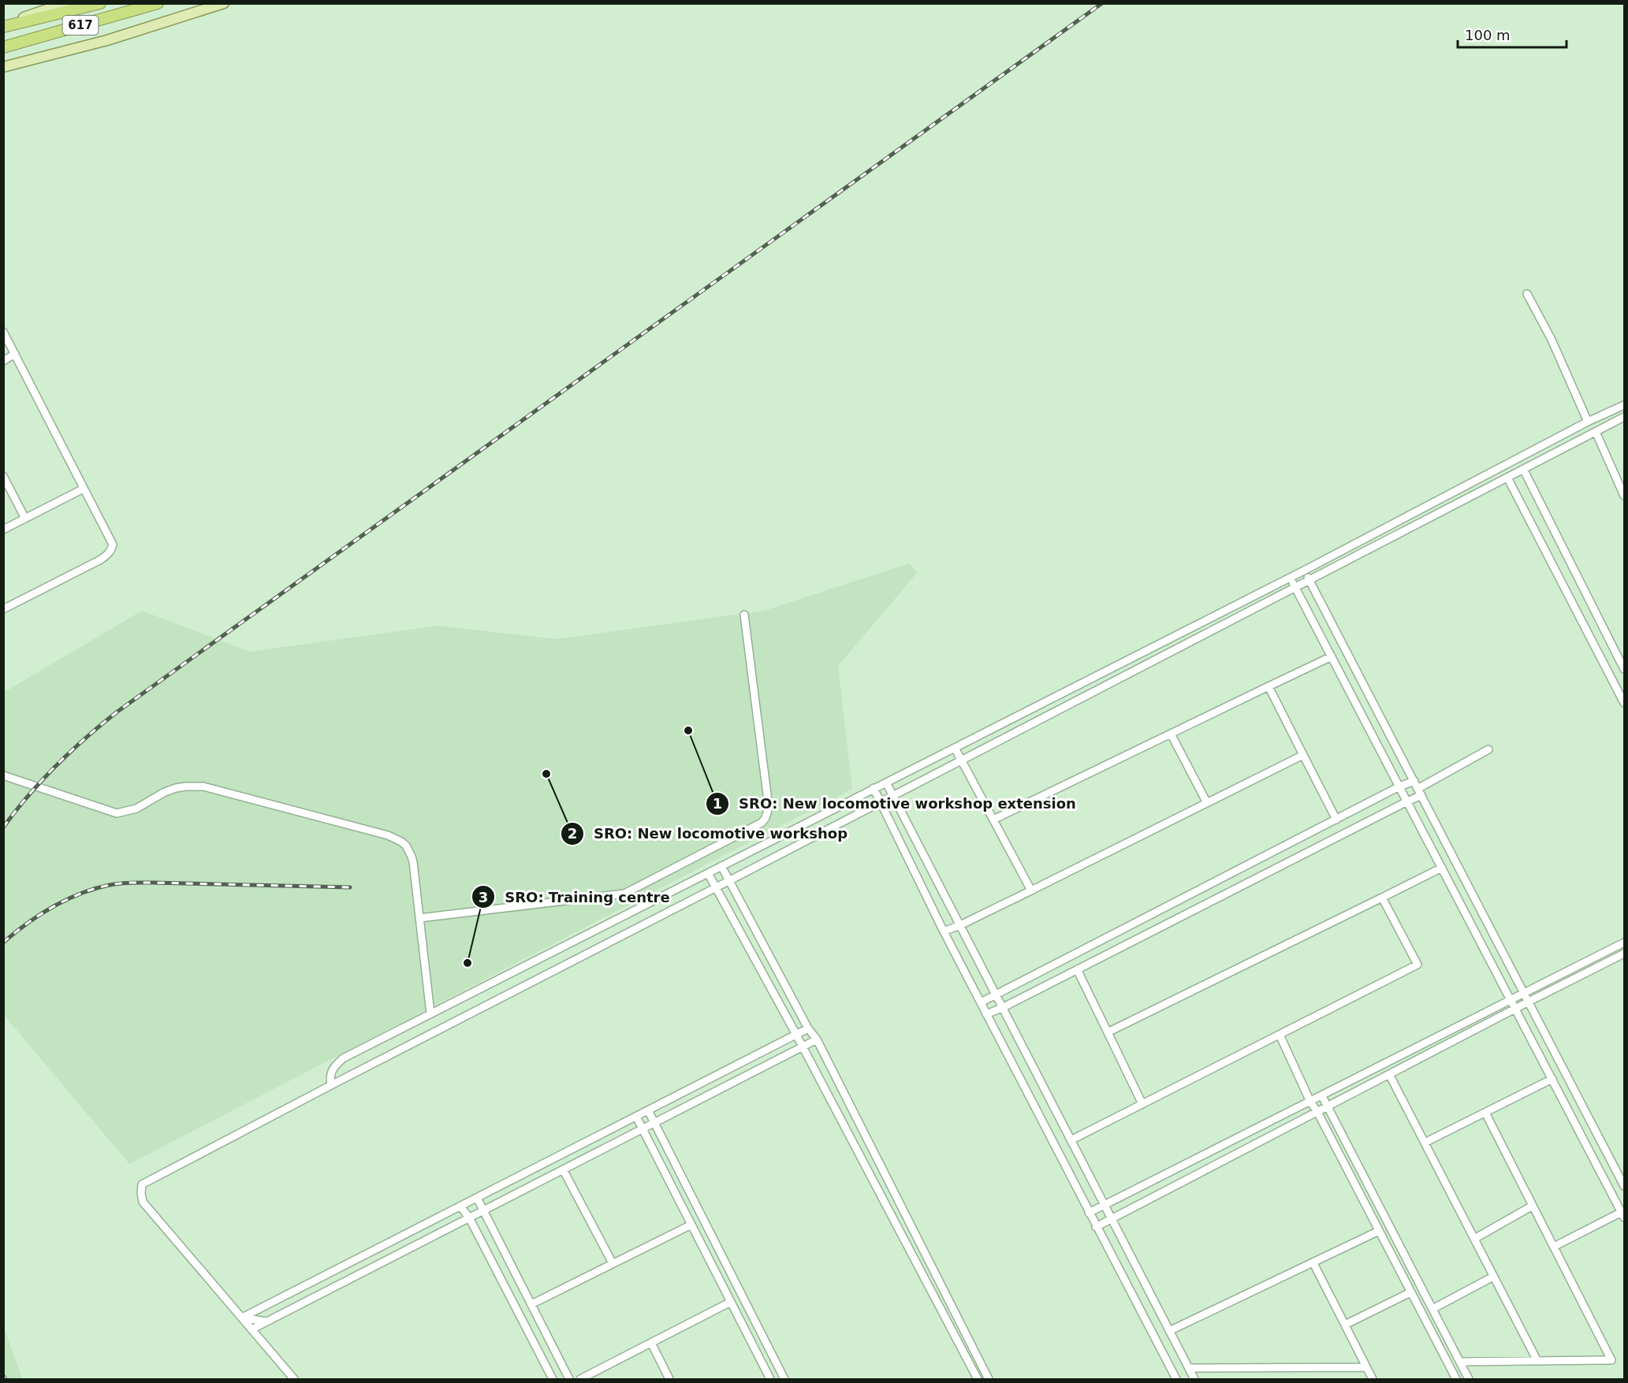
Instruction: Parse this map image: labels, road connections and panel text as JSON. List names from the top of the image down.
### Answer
{
  "streets": {
    "highway": ["617"]
  },
  "places": ["SRO: New locomotive workshop extension", "SRO: New locomotive workshop", "SRO: Training centre"],
  "scale_bar": "100 m"
}
